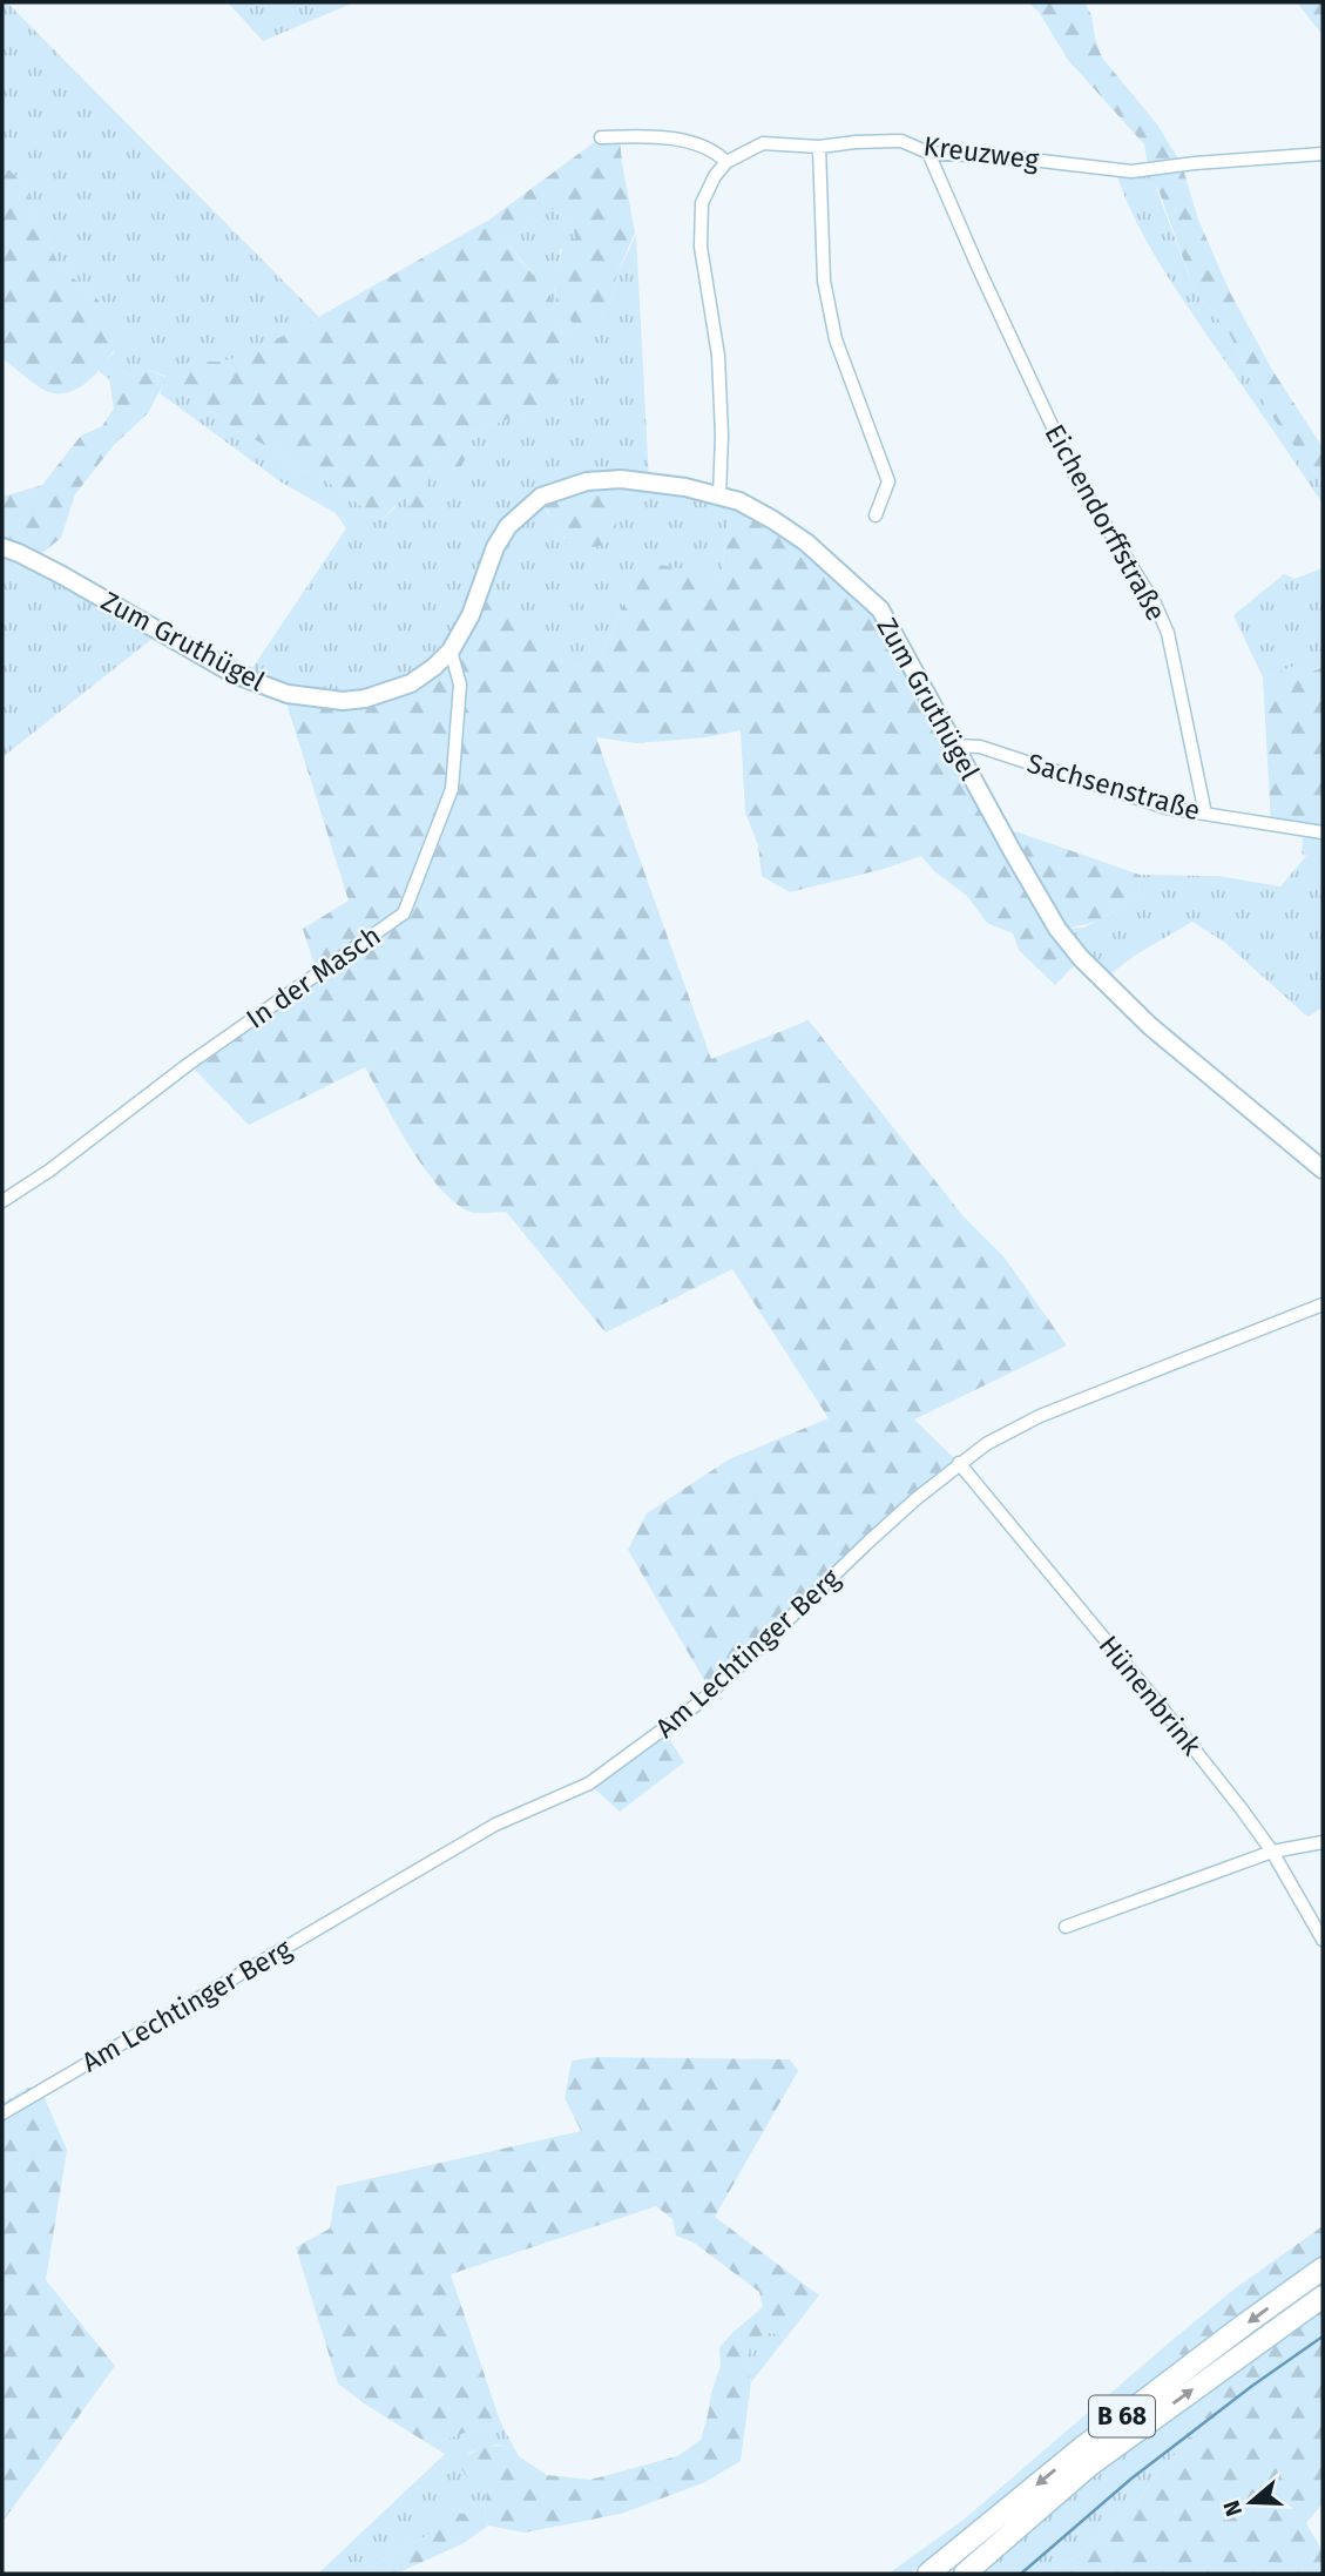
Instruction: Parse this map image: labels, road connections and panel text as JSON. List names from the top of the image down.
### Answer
{
  "streets": {
    "highway": ["B 68"],
    "street": [
      "Kreuzweg",
      "Eichendorffstraße",
      "Zum Gruthügel",
      "Sachsenstraße",
      "In der Masch",
      "Am Lechtinger Berg",
      "Hünenbrink"
    ]
  },
  "crossings": [
    ["Kreuzweg", "Eichendorffstraße"],
    ["Eichendorffstraße", "Sachsenstraße"],
    ["Zum Gruthügel", "Sachsenstraße"],
    ["Zum Gruthügel", "In der Masch"],
    ["Am Lechtinger Berg", "Hünenbrink"]
  ],
  "north": "left"
}
